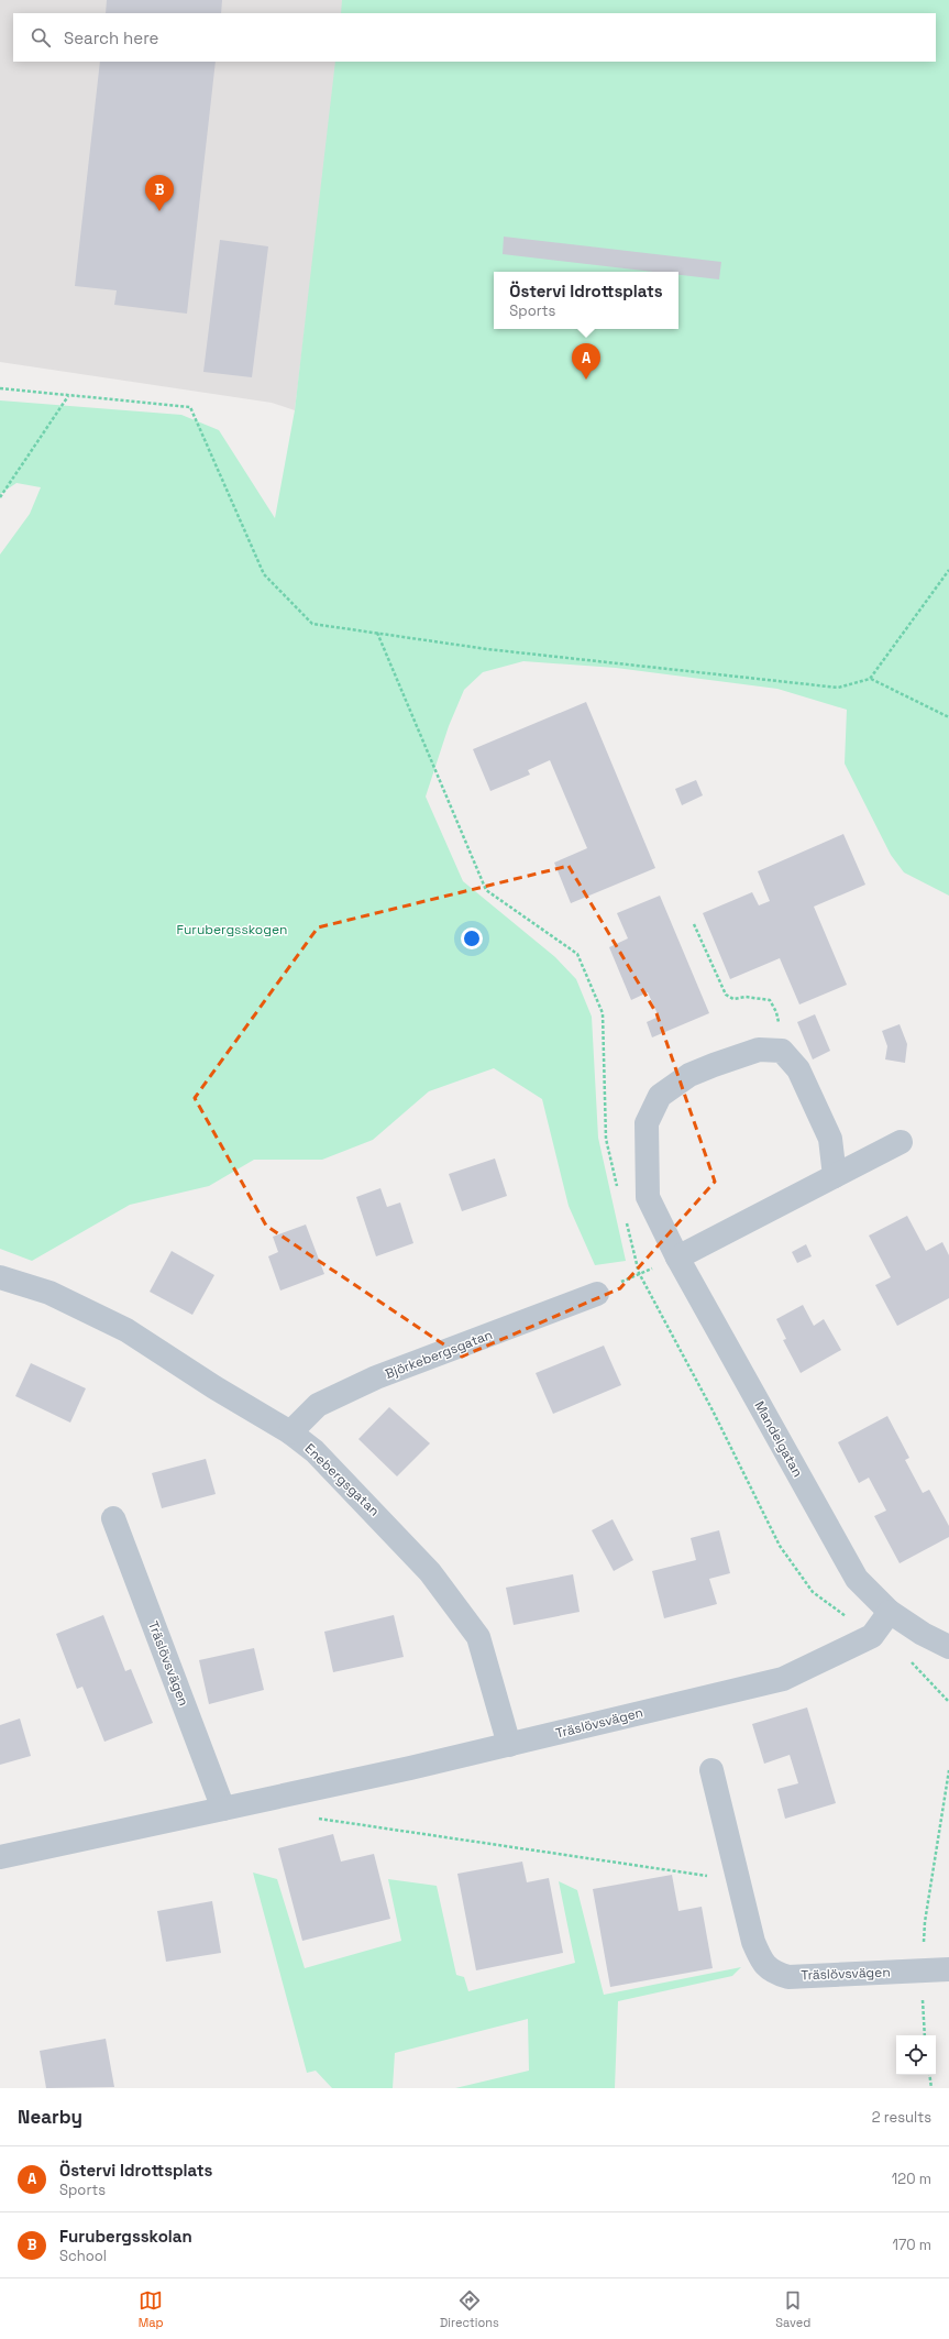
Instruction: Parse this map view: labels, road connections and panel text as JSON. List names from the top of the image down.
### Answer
{
  "streets": {
    "street": [
      "Björkebergsgatan",
      "Mandelgatan",
      "Enebergsgatan",
      "Träslövsvägen"
    ]
  },
  "crossings": [
    ["Björkebergsgatan", "Enebergsgatan"],
    ["Mandelgatan", "Träslövsvägen"],
    ["Enebergsgatan", "Träslövsvägen"]
  ],
  "parks": ["Furubergsskogen"],
  "page": {
    "search": "Search here",
    "pins": ["B", "A"],
    "popup": ["Östervi Idrottsplats", "Sports"],
    "heading": ["Nearby", "2 results"],
    "list": [
      {
        "mark": "A",
        "name": "Östervi Idrottsplats",
        "note": "Sports",
        "value": "120 m"
      },
      {
        "mark": "B",
        "name": "Furubergsskolan",
        "note": "School",
        "value": "170 m"
      }
    ],
    "nav": ["Map", "Directions", "Saved"]
  }
}
